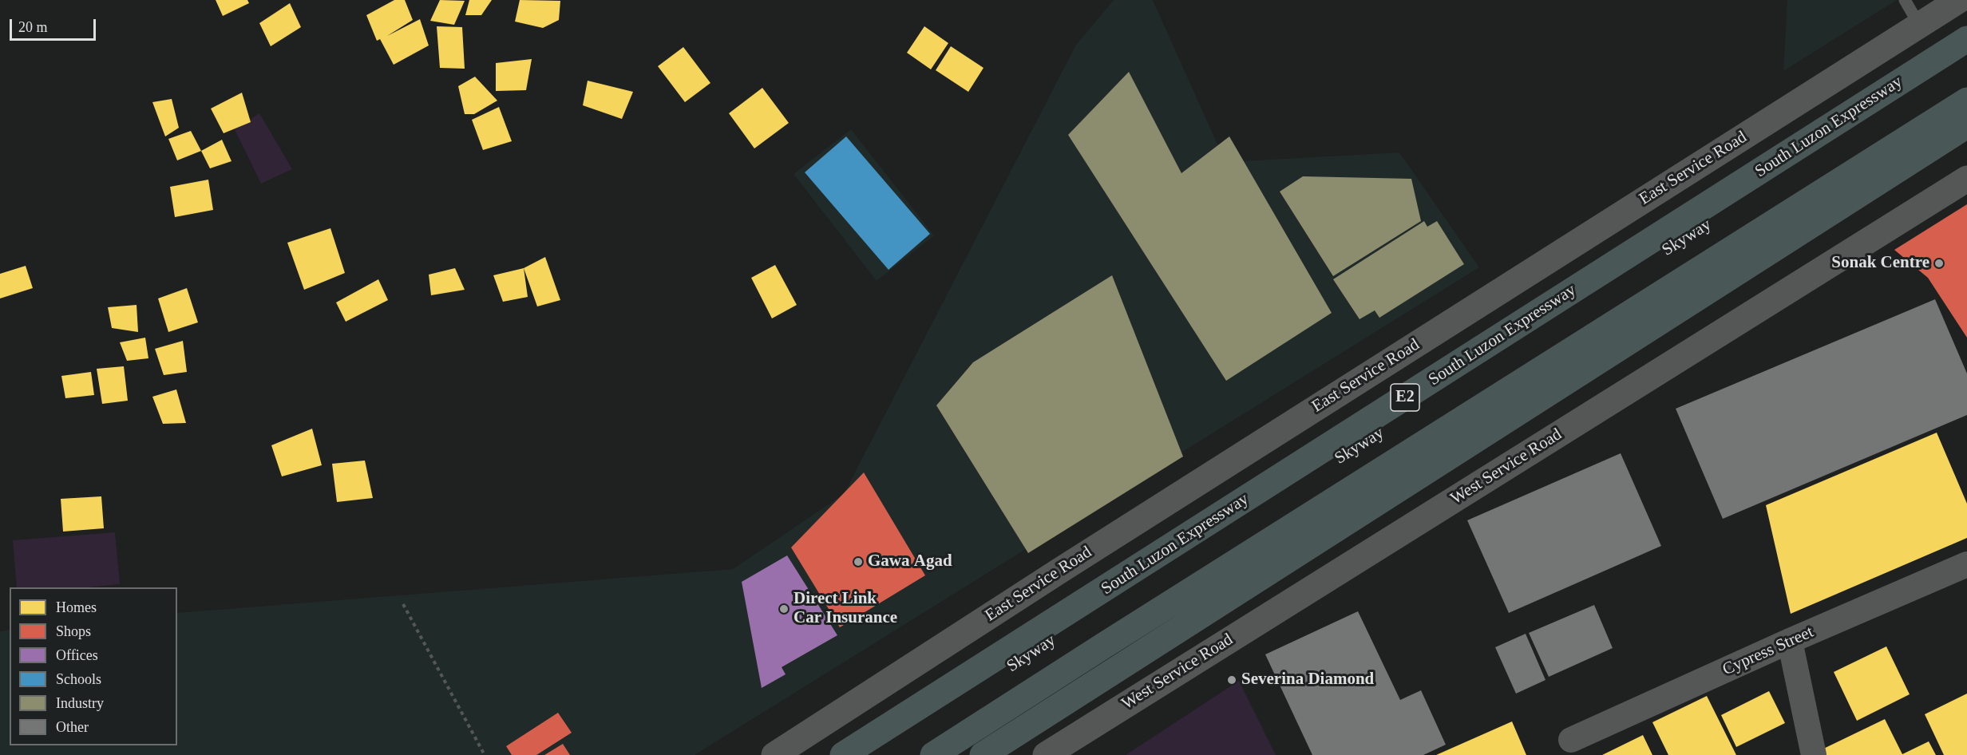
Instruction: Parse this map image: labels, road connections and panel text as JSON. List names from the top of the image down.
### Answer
{
  "streets": {
    "highway": ["South Luzon Expressway", "Skyway", "E2"],
    "main road": ["East Service Road", "West Service Road"],
    "street": ["Cypress Street"]
  },
  "places": [
    "Sonak Centre",
    "Gawa Agad",
    "Direct Link Car Insurance",
    "Severina Diamond"
  ],
  "legend": [
    "Homes",
    "Shops",
    "Offices",
    "Schools",
    "Industry",
    "Other"
  ],
  "scale_bar": "20 m"
}
